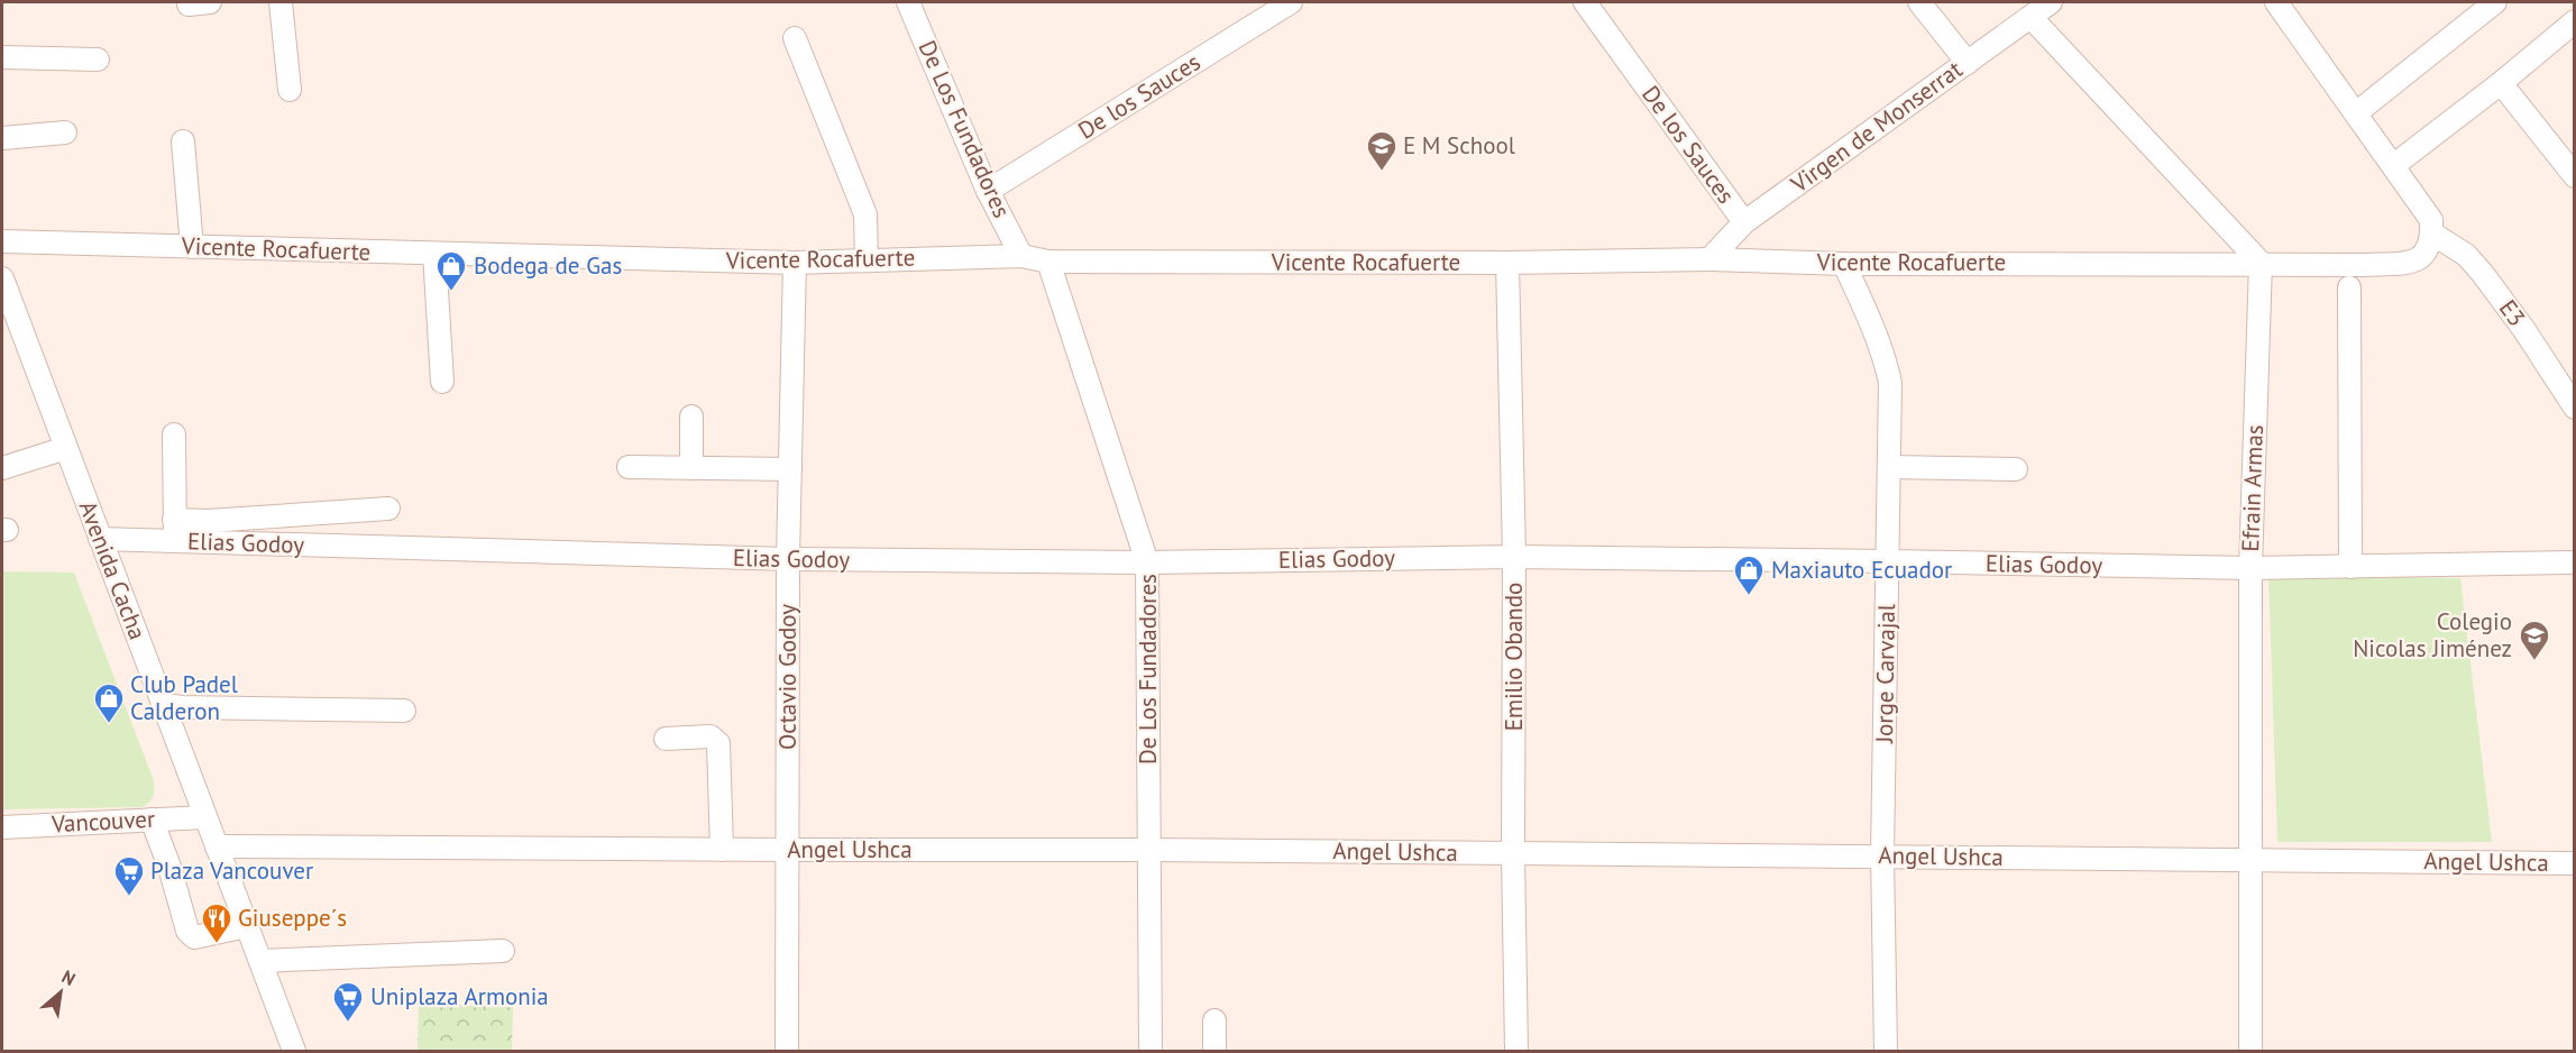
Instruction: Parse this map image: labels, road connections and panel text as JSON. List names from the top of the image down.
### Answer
{
  "streets": {
    "street": [
      "De los Sauces",
      "Virgen de Monserrat",
      "De Los Fundadores",
      "Vicente Rocafuerte",
      "E3",
      "Efrain Armas",
      "Elias Godoy",
      "Avenida Cacha",
      "Emilio Obando",
      "Jorge Carvajal",
      "Octavio Godoy",
      "Vancouver",
      "Angel Ushca"
    ]
  },
  "crossings": [
    ["De los Sauces", "Virgen de Monserrat"],
    ["De los Sauces", "De Los Fundadores"],
    ["Virgen de Monserrat", "Vicente Rocafuerte"],
    ["De Los Fundadores", "Vicente Rocafuerte"],
    ["De Los Fundadores", "Elias Godoy"],
    ["De Los Fundadores", "Angel Ushca"],
    ["Vicente Rocafuerte", "E3"],
    ["Vicente Rocafuerte", "Efrain Armas"],
    ["Vicente Rocafuerte", "Emilio Obando"],
    ["Vicente Rocafuerte", "Jorge Carvajal"],
    ["Vicente Rocafuerte", "Octavio Godoy"],
    ["Efrain Armas", "Elias Godoy"],
    ["Efrain Armas", "Angel Ushca"],
    ["Elias Godoy", "Avenida Cacha"],
    ["Elias Godoy", "Emilio Obando"],
    ["Elias Godoy", "Jorge Carvajal"],
    ["Elias Godoy", "Octavio Godoy"],
    ["Avenida Cacha", "Vancouver"],
    ["Avenida Cacha", "Angel Ushca"],
    ["Emilio Obando", "Angel Ushca"],
    ["Jorge Carvajal", "Angel Ushca"],
    ["Octavio Godoy", "Angel Ushca"]
  ],
  "places": {
    "school or university": ["E M School", "Colegio Nicolas Jiménez"],
    "shop": ["Bodega de Gas", "Maxiauto Ecuador", "Club Padel Calderon"],
    "supermarket": ["Plaza Vancouver", "Uniplaza Armonia"],
    "restaurant": ["Giuseppe´s"]
  },
  "north": "top right"
}
